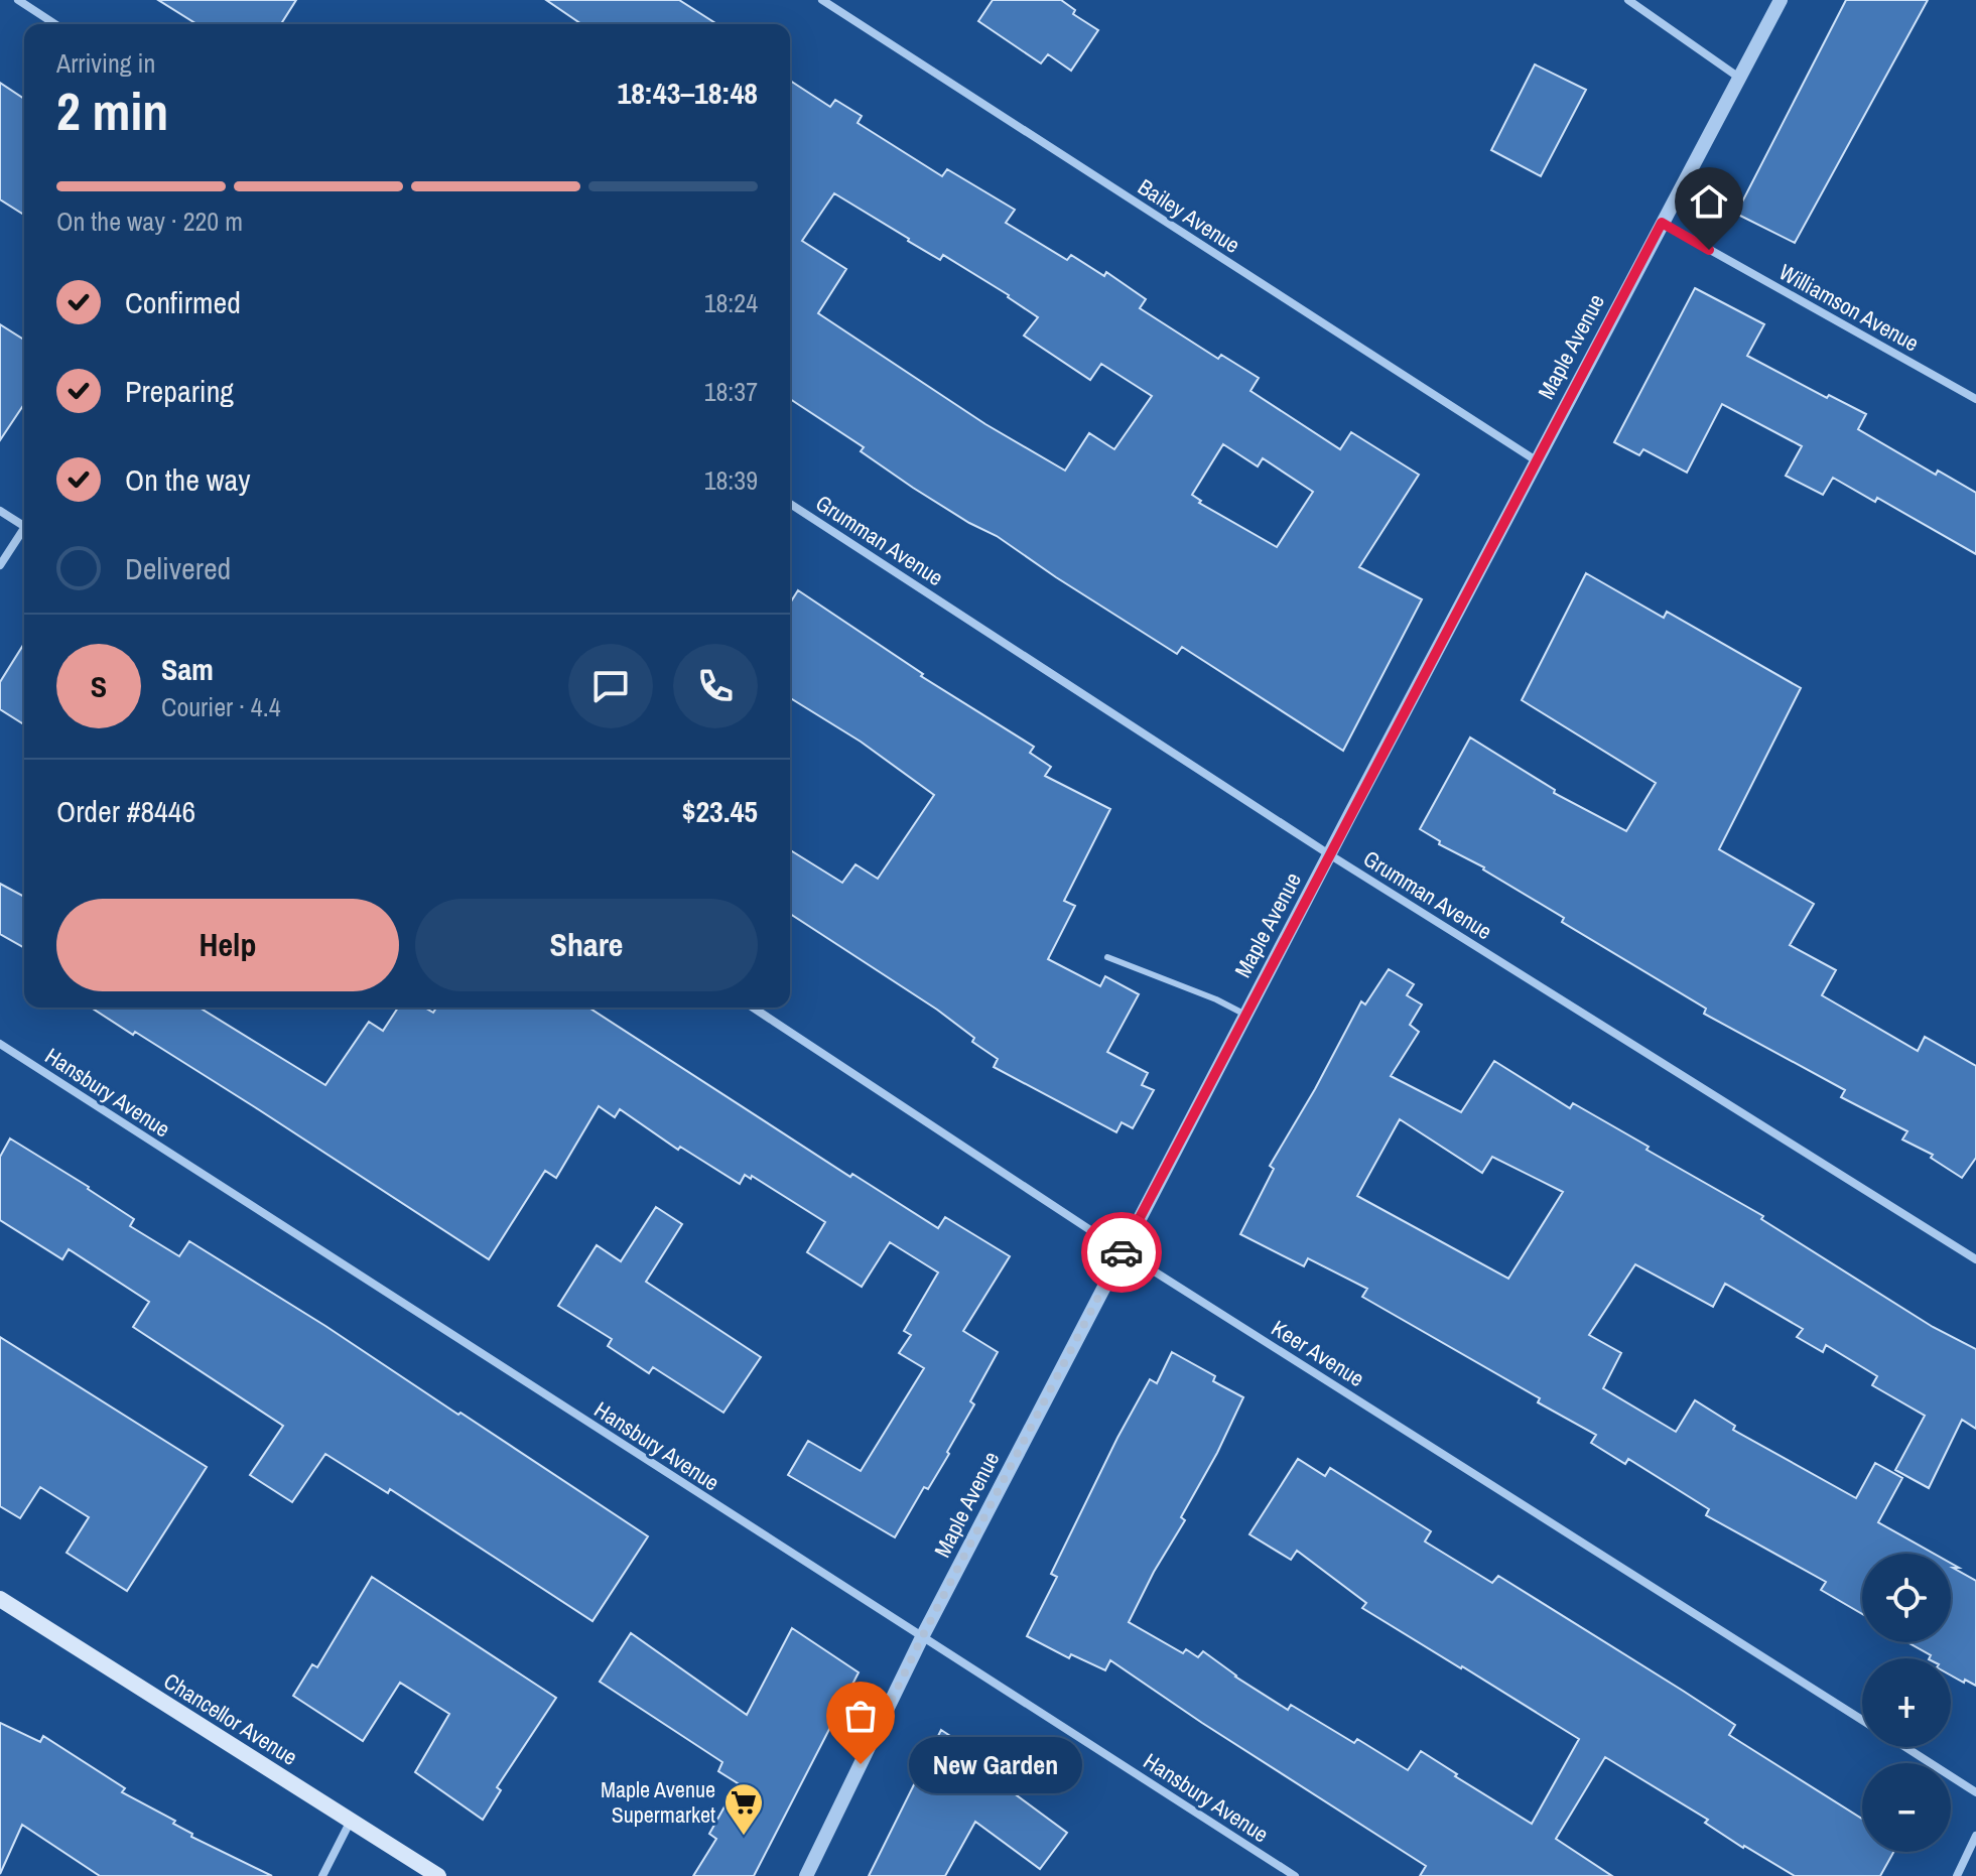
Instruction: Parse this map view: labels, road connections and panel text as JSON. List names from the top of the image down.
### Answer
{
  "streets": {
    "main road": ["Chancellor Avenue"],
    "street": [
      "Bailey Avenue",
      "Williamson Avenue",
      "Maple Avenue",
      "Grumman Avenue",
      "Hansbury Avenue",
      "Keer Avenue"
    ]
  },
  "crossings": [
    ["Bailey Avenue", "Maple Avenue"],
    ["Williamson Avenue", "Maple Avenue"],
    ["Maple Avenue", "Grumman Avenue"],
    ["Maple Avenue", "Hansbury Avenue"],
    ["Maple Avenue", "Keer Avenue"]
  ],
  "places": {
    "other": ["New Garden"],
    "supermarket": ["Maple Avenue Supermarket"]
  },
  "page": {
    "heading": ["2 min", "Arriving in", "18:43–18:48"],
    "panel": [
      "Sam",
      "Courier · 4.4",
      "Order #8446",
      "$23.45"
    ],
    "bar": "On the way · 220 m",
    "list": [
      ["Confirmed", "18:24"],
      ["Preparing", "18:37"],
      ["On the way", "18:39"],
      "Delivered"
    ],
    "round": "S",
    "buttons": ["Help", "Share"],
    "map_buttons": ["+", "−"],
    "bubble": "New Garden"
  }
}
